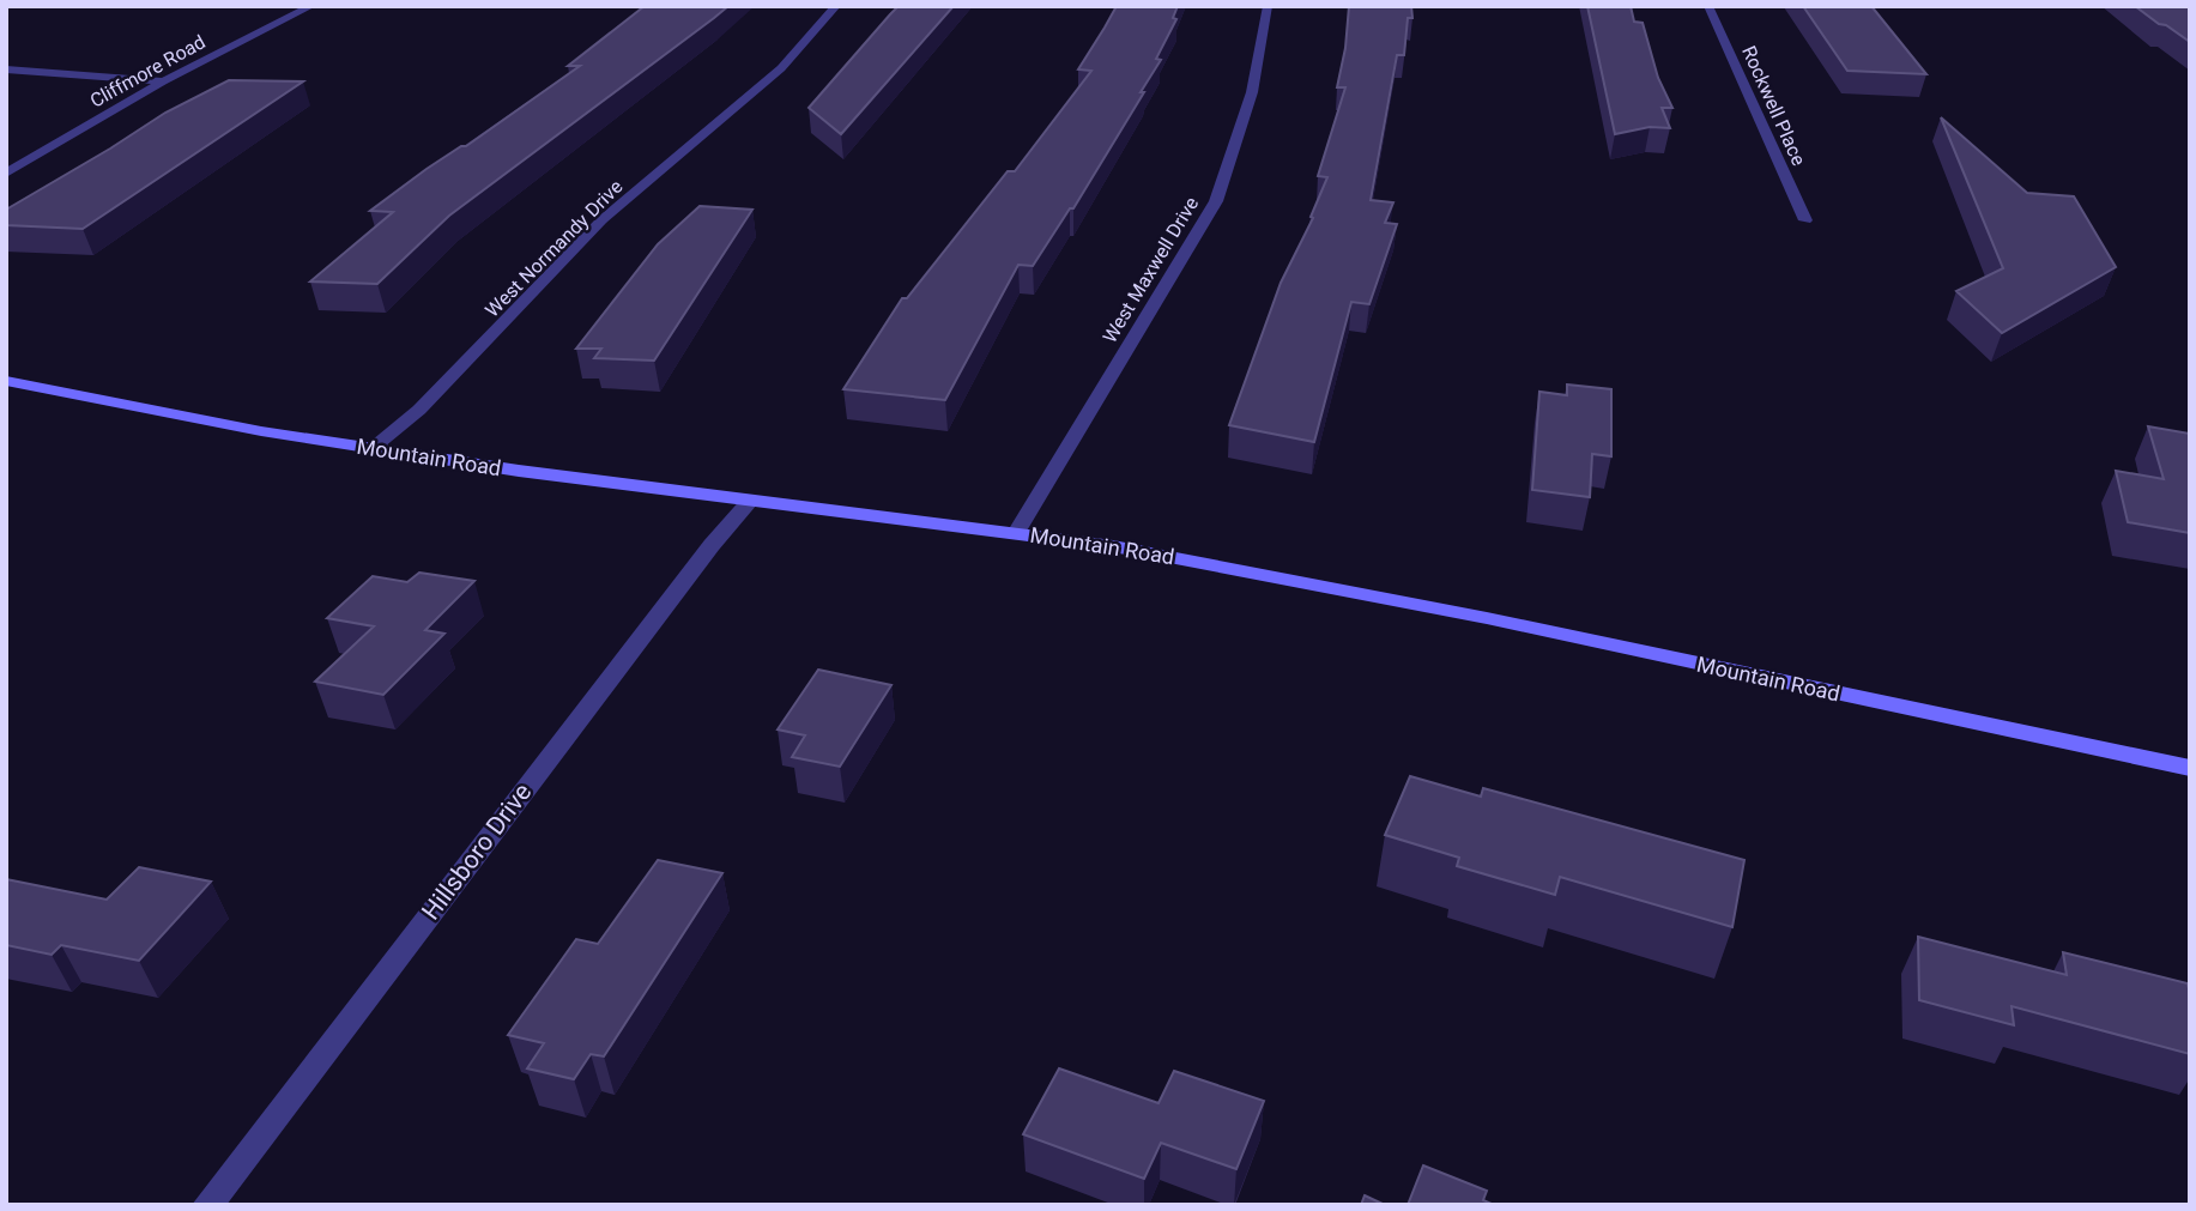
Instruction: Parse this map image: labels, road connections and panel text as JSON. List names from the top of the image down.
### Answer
{
  "streets": {
    "main road": ["Mountain Road"],
    "street": [
      "Cliffmore Road",
      "Rockwell Place",
      "West Normandy Drive",
      "West Maxwell Drive",
      "Hillsboro Drive"
    ]
  },
  "crossings": [
    ["West Normandy Drive", "Mountain Road"],
    ["West Maxwell Drive", "Mountain Road"],
    ["Mountain Road", "Hillsboro Drive"]
  ]
}
